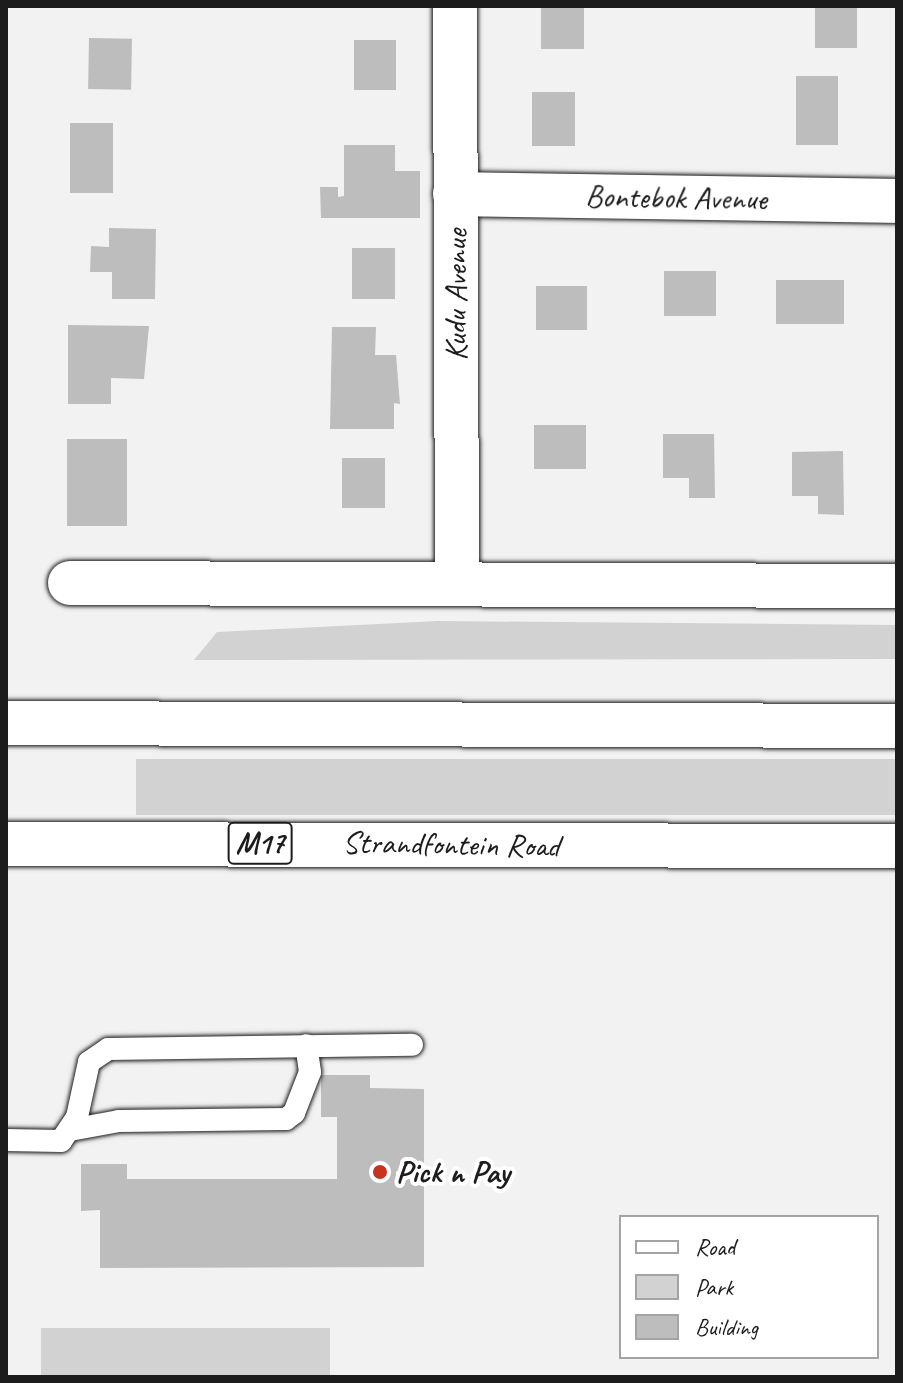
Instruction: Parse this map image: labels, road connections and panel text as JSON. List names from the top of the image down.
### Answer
{
  "streets": {
    "street": [
      "Bontebok Avenue",
      "Kudu Avenue",
      "M17",
      "Strandfontein Road"
    ]
  },
  "crossings": [
    ["Bontebok Avenue", "Kudu Avenue"]
  ],
  "places": ["Pick n Pay"],
  "legend": ["Road", "Park", "Building"]
}
